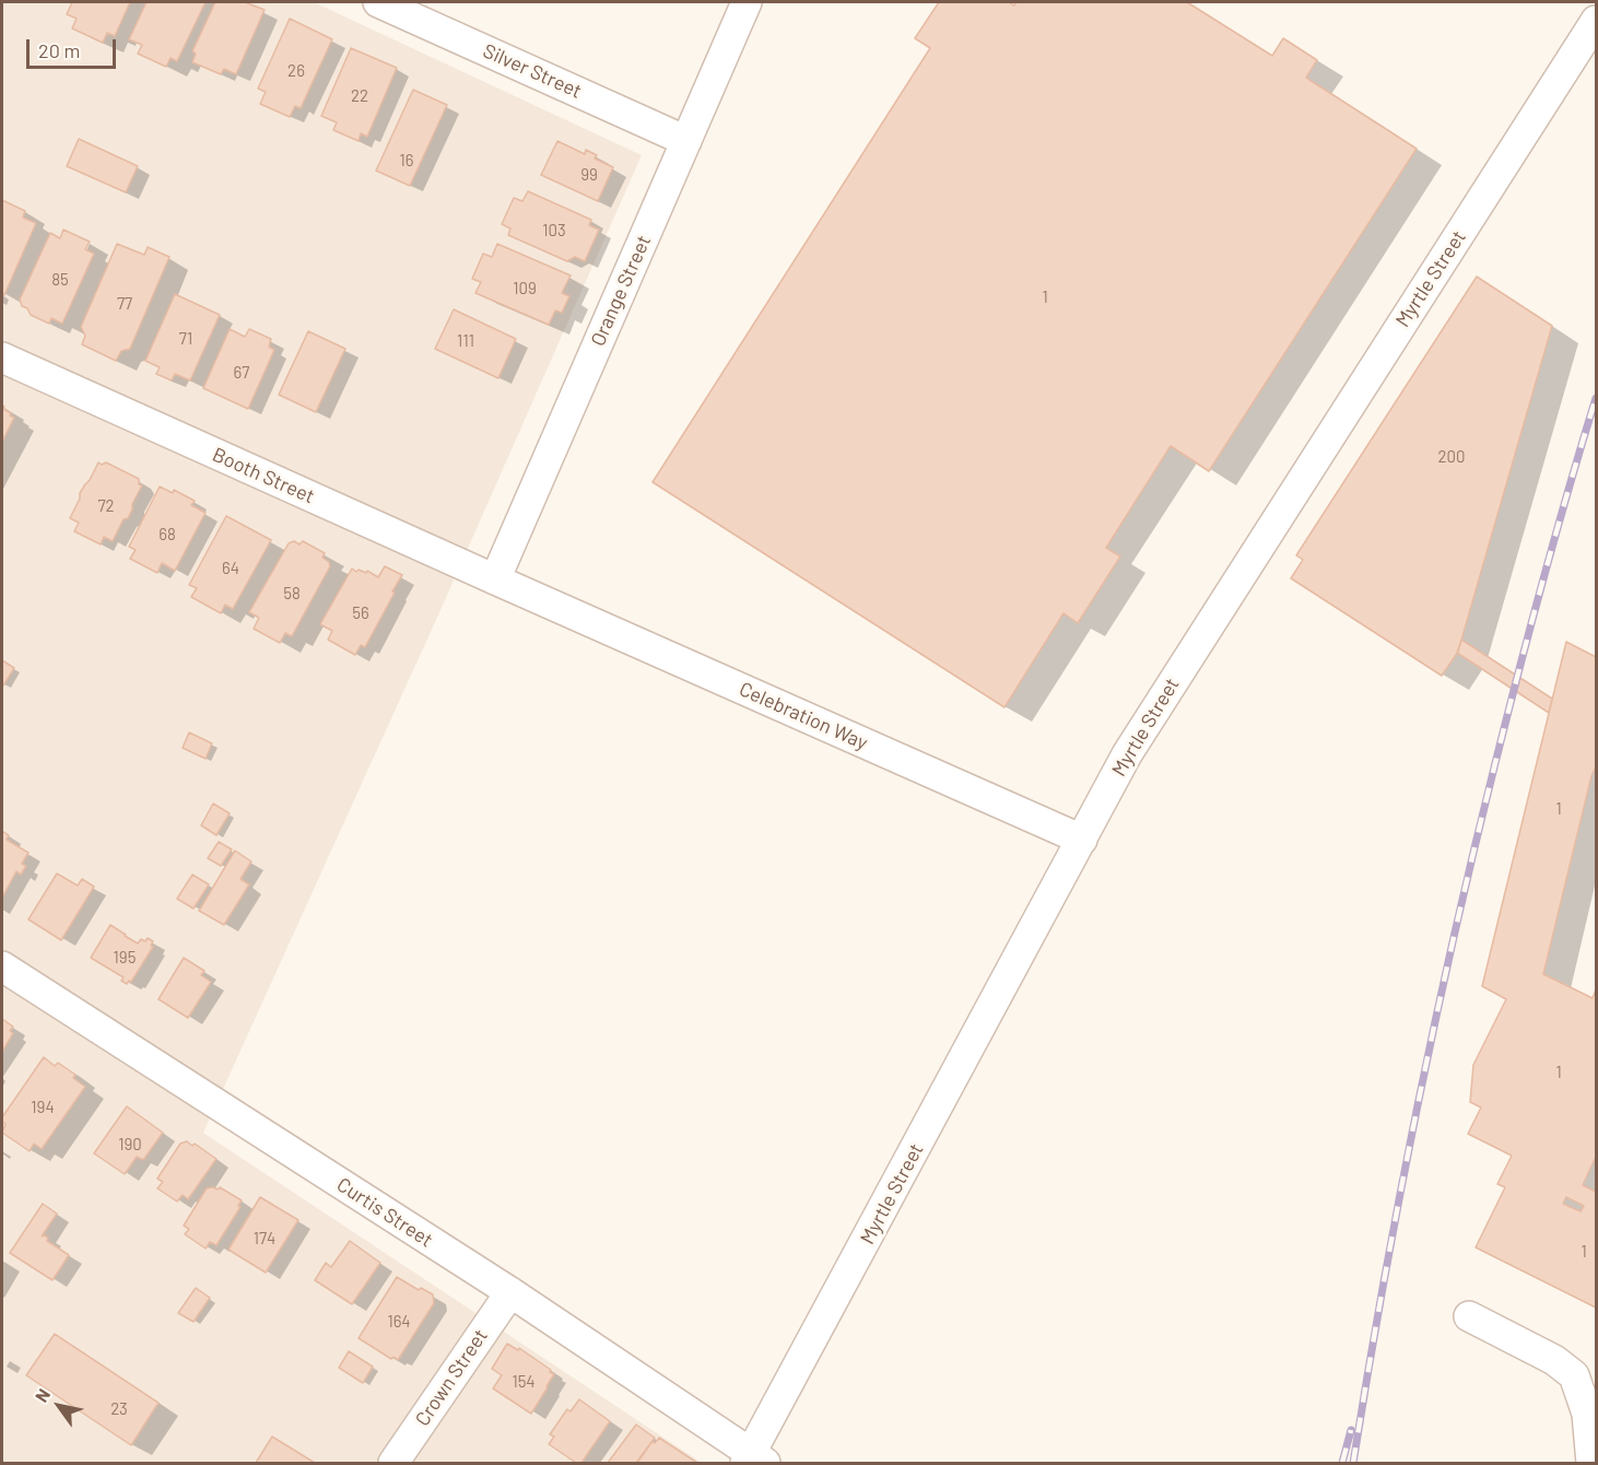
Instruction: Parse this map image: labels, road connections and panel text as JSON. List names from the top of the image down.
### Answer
{
  "streets": {
    "street": [
      "Silver Street",
      "Myrtle Street",
      "Orange Street",
      "Booth Street",
      "Celebration Way",
      "Curtis Street",
      "Crown Street"
    ]
  },
  "crossings": [
    ["Silver Street", "Orange Street"],
    ["Myrtle Street", "Celebration Way"],
    ["Myrtle Street", "Curtis Street"],
    ["Orange Street", "Booth Street"],
    ["Booth Street", "Celebration Way"],
    ["Curtis Street", "Crown Street"]
  ],
  "house_numbers": [
    "26",
    "22",
    "16",
    "99",
    "103",
    "85",
    "109",
    "1",
    "77",
    "71",
    "111",
    "67",
    "200",
    "72",
    "68",
    "64",
    "58",
    "56",
    "1",
    "195",
    "1",
    "194",
    "190",
    "174",
    "1",
    "164",
    "154",
    "23"
  ],
  "scale_bar": "20 m",
  "north": "top left"
}
